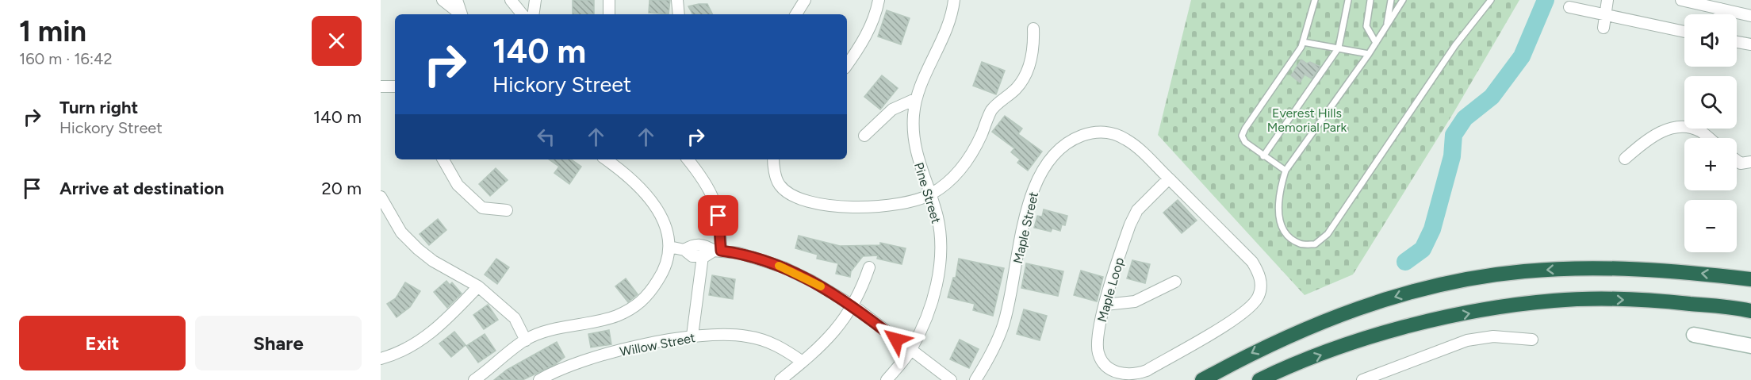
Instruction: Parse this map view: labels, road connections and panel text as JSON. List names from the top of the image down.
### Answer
{
  "streets": {
    "street": [
      "Pine Street",
      "Maple Street",
      "Maple Loop",
      "Willow Street"
    ]
  },
  "crossings": [
    ["Maple Street", "Maple Loop"]
  ],
  "parks": ["Everest Hills Memorial Park"],
  "page": {
    "heading": ["1 min", "160 m · 16:42"],
    "map_buttons": ["+", "−"],
    "turn": ["140 m", "Hickory Street"],
    "list": [
      {
        "name": "Turn right",
        "note": "Hickory Street",
        "value": "140 m"
      },
      {
        "name": "Arrive at destination",
        "value": "20 m"
      }
    ],
    "buttons": ["Exit", "Share"]
  }
}
